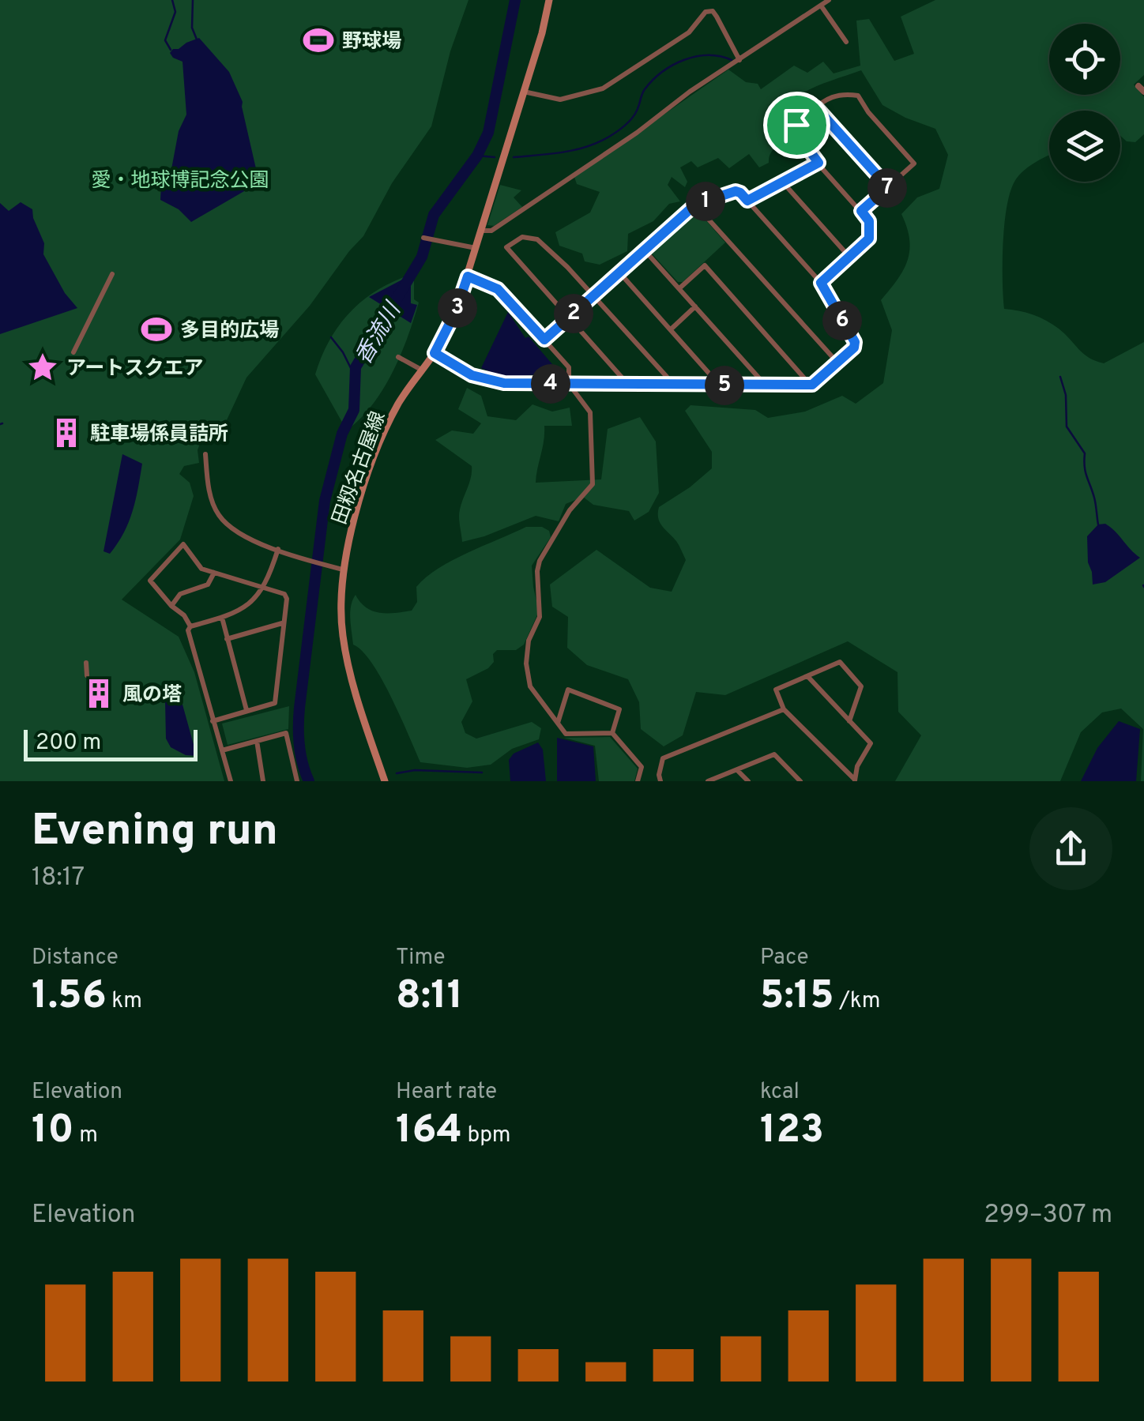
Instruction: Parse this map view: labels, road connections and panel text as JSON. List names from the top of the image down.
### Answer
{
  "streets": {
    "main road": ["田籾名古屋線"]
  },
  "water": ["香流川"],
  "parks": ["愛・地球博記念公園"],
  "places": {
    "sports": ["野球場", "多目的広場"],
    "place": ["アートスクエア"],
    "building": ["駐車場係員詰所", "風の塔"]
  },
  "scale_bar": "200 m",
  "page": {
    "pins": [
      "7",
      "1",
      "3",
      "2",
      "6",
      "4",
      "5"
    ],
    "scale": "200 m",
    "heading": ["Evening run", "18:17"],
    "stats": [
      ["Distance", "1.56 km"],
      ["Time", "8:11"],
      ["Pace", "5:15 /km"],
      ["Elevation", "10 m"],
      ["Heart rate", "164 bpm"],
      ["kcal", "123"]
    ],
    "chart": ["Elevation", "299–307 m"]
  }
}
